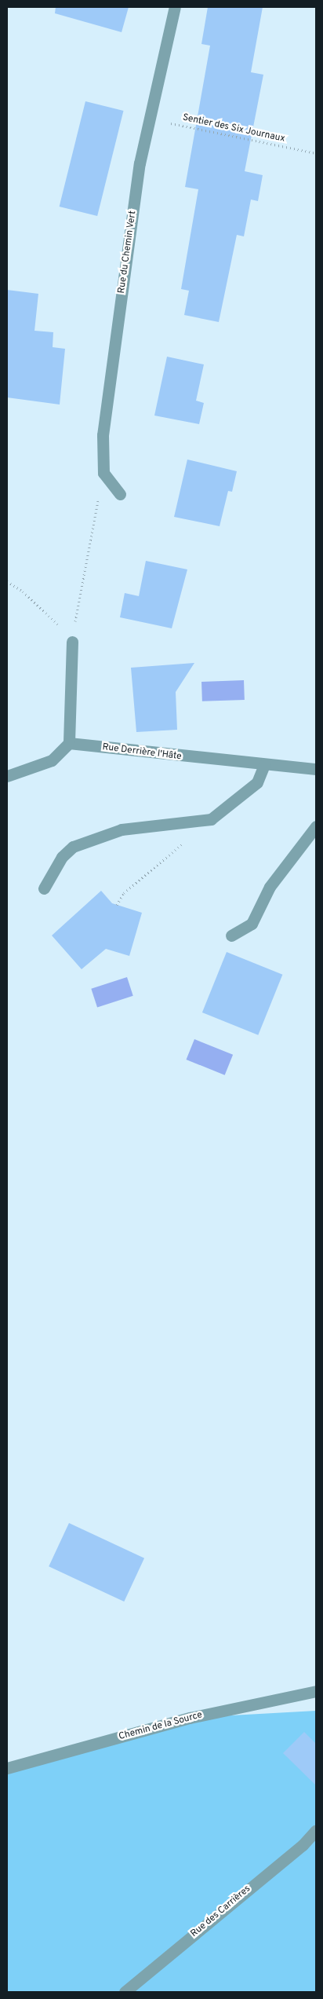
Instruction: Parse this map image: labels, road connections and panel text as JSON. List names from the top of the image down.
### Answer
{
  "streets": {
    "street": [
      "Rue du Chemin Vert",
      "Rue Derrière l'Hâte",
      "Chemin de la Source",
      "Rue des Carrières"
    ],
    "path": ["Sentier des Six Journaux"]
  },
  "crossings": [
    ["Sentier des Six Journaux", "Rue du Chemin Vert"]
  ]
}
